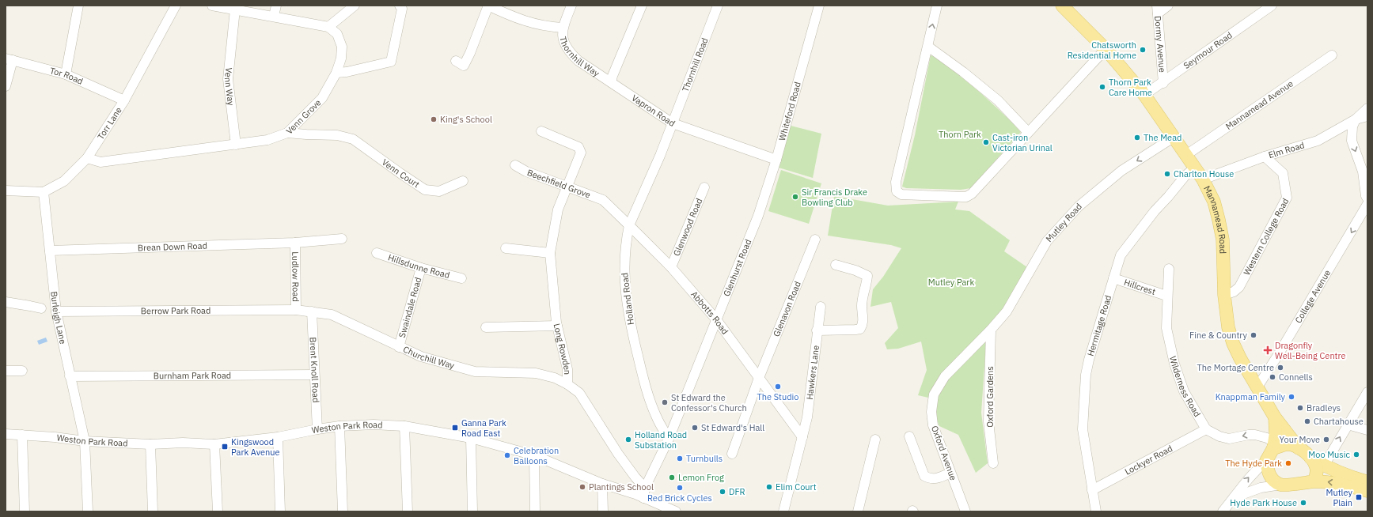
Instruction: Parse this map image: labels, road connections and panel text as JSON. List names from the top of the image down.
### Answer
{
  "streets": {
    "main road": ["Mannamead Road"],
    "street": [
      "Dormy Avenue",
      "Seymour Road",
      "Thornhill Way",
      "Thornhill Road",
      "Tor Road",
      "Venn Way",
      "Mannamead Avenue",
      "Vapron Road",
      "Whiteford Road",
      "Venn Grove",
      "Torr Lane",
      "Elm Road",
      "Venn Court",
      "Beechfield Grove",
      "Mutley Road",
      "Glenwood Road",
      "Western College Road",
      "Brean Down Road",
      "Hillsdunne Road",
      "Glenhurst Road",
      "Ludlow Road",
      "Hillcrest",
      "College Avenue",
      "Holland Road",
      "Swaindale Road",
      "Glenavon Road",
      "Berrow Park Road",
      "Abbotts Road",
      "Burleigh Lane",
      "Hermitage Road",
      "Long Rowden",
      "Churchill Way",
      "Brent Knoll Road",
      "Hawkers Lane",
      "Burnham Park Road",
      "Wilderness Road",
      "Oxford Gardens",
      "Weston Park Road",
      "Oxford Avenue",
      "Lockyer Road"
    ]
  },
  "crossings": [
    ["Dormy Avenue", "Seymour Road"],
    ["Seymour Road", "Mannamead Road"],
    ["Thornhill Way", "Vapron Road"],
    ["Thornhill Road", "Vapron Road"],
    ["Thornhill Road", "Holland Road"],
    ["Tor Road", "Torr Lane"],
    ["Venn Way", "Venn Grove"],
    ["Mannamead Avenue", "Mannamead Road"],
    ["Vapron Road", "Whiteford Road"],
    ["Vapron Road", "Holland Road"],
    ["Whiteford Road", "Glenhurst Road"],
    ["Venn Grove", "Torr Lane"],
    ["Venn Grove", "Venn Court"],
    ["Torr Lane", "Burleigh Lane"],
    ["Elm Road", "Mannamead Road"],
    ["Elm Road", "Western College Road"],
    ["Beechfield Grove", "Abbotts Road"],
    ["Beechfield Grove", "Long Rowden"],
    ["Mannamead Road", "Mutley Road"],
    ["Mannamead Road", "Western College Road"],
    ["Mannamead Road", "College Avenue"],
    ["Mannamead Road", "Hermitage Road"],
    ["Mutley Road", "Oxford Gardens"],
    ["Mutley Road", "Oxford Avenue"],
    ["Glenwood Road", "Abbotts Road"],
    ["Brean Down Road", "Ludlow Road"],
    ["Brean Down Road", "Burleigh Lane"],
    ["Hillsdunne Road", "Swaindale Road"],
    ["Glenhurst Road", "Holland Road"],
    ["Glenhurst Road", "Abbotts Road"],
    ["Glenhurst Road", "Long Rowden"],
    ["Glenhurst Road", "Weston Park Road"],
    ["Ludlow Road", "Berrow Park Road"],
    ["Ludlow Road", "Churchill Way"],
    ["Hillcrest", "Hermitage Road"],
    ["Hillcrest", "Wilderness Road"],
    ["Holland Road", "Abbotts Road"],
    ["Swaindale Road", "Churchill Way"],
    ["Glenavon Road", "Abbotts Road"],
    ["Berrow Park Road", "Burleigh Lane"],
    ["Berrow Park Road", "Churchill Way"],
    ["Abbotts Road", "Hawkers Lane"],
    ["Burleigh Lane", "Burnham Park Road"],
    ["Burleigh Lane", "Weston Park Road"],
    ["Hermitage Road", "Lockyer Road"],
    ["Long Rowden", "Churchill Way"],
    ["Churchill Way", "Brent Knoll Road"],
    ["Brent Knoll Road", "Burnham Park Road"],
    ["Brent Knoll Road", "Weston Park Road"],
    ["Wilderness Road", "Lockyer Road"],
    ["Oxford Gardens", "Oxford Avenue"]
  ],
  "one_way": ["Mutley Road", "College Avenue"],
  "parks": ["Thorn Park", "Mutley Park"],
  "places": {
    "other": [
      "Chatsworth Residential Home",
      "Thorn Park Care Home",
      "King's School",
      "The Mead",
      "Cast-iron Victorian Urinal",
      "Charlton House",
      "Sir Francis Drake Bowling Club",
      "Fine & Country",
      "The Mortage Centre",
      "Connells",
      "The Studio",
      "Knappman Family",
      "St Edward the Confessor's Church",
      "Bradleys",
      "Chartahouse",
      "St Edward's Hall",
      "Holland Road Substation",
      "Your Move",
      "Moo Music",
      "Celebration Balloons",
      "Turnbulls",
      "The Hyde Park",
      "Lemon Frog",
      "Plantings School",
      "Elim Court",
      "Red Brick Cycles",
      "DFR",
      "Hyde Park House"
    ],
    "health": ["Dragonfly Well-Being Centre"],
    "transit": ["Ganna Park Road East", "Kingswood Park Avenue", "Mutley Plain"]
  }
}
